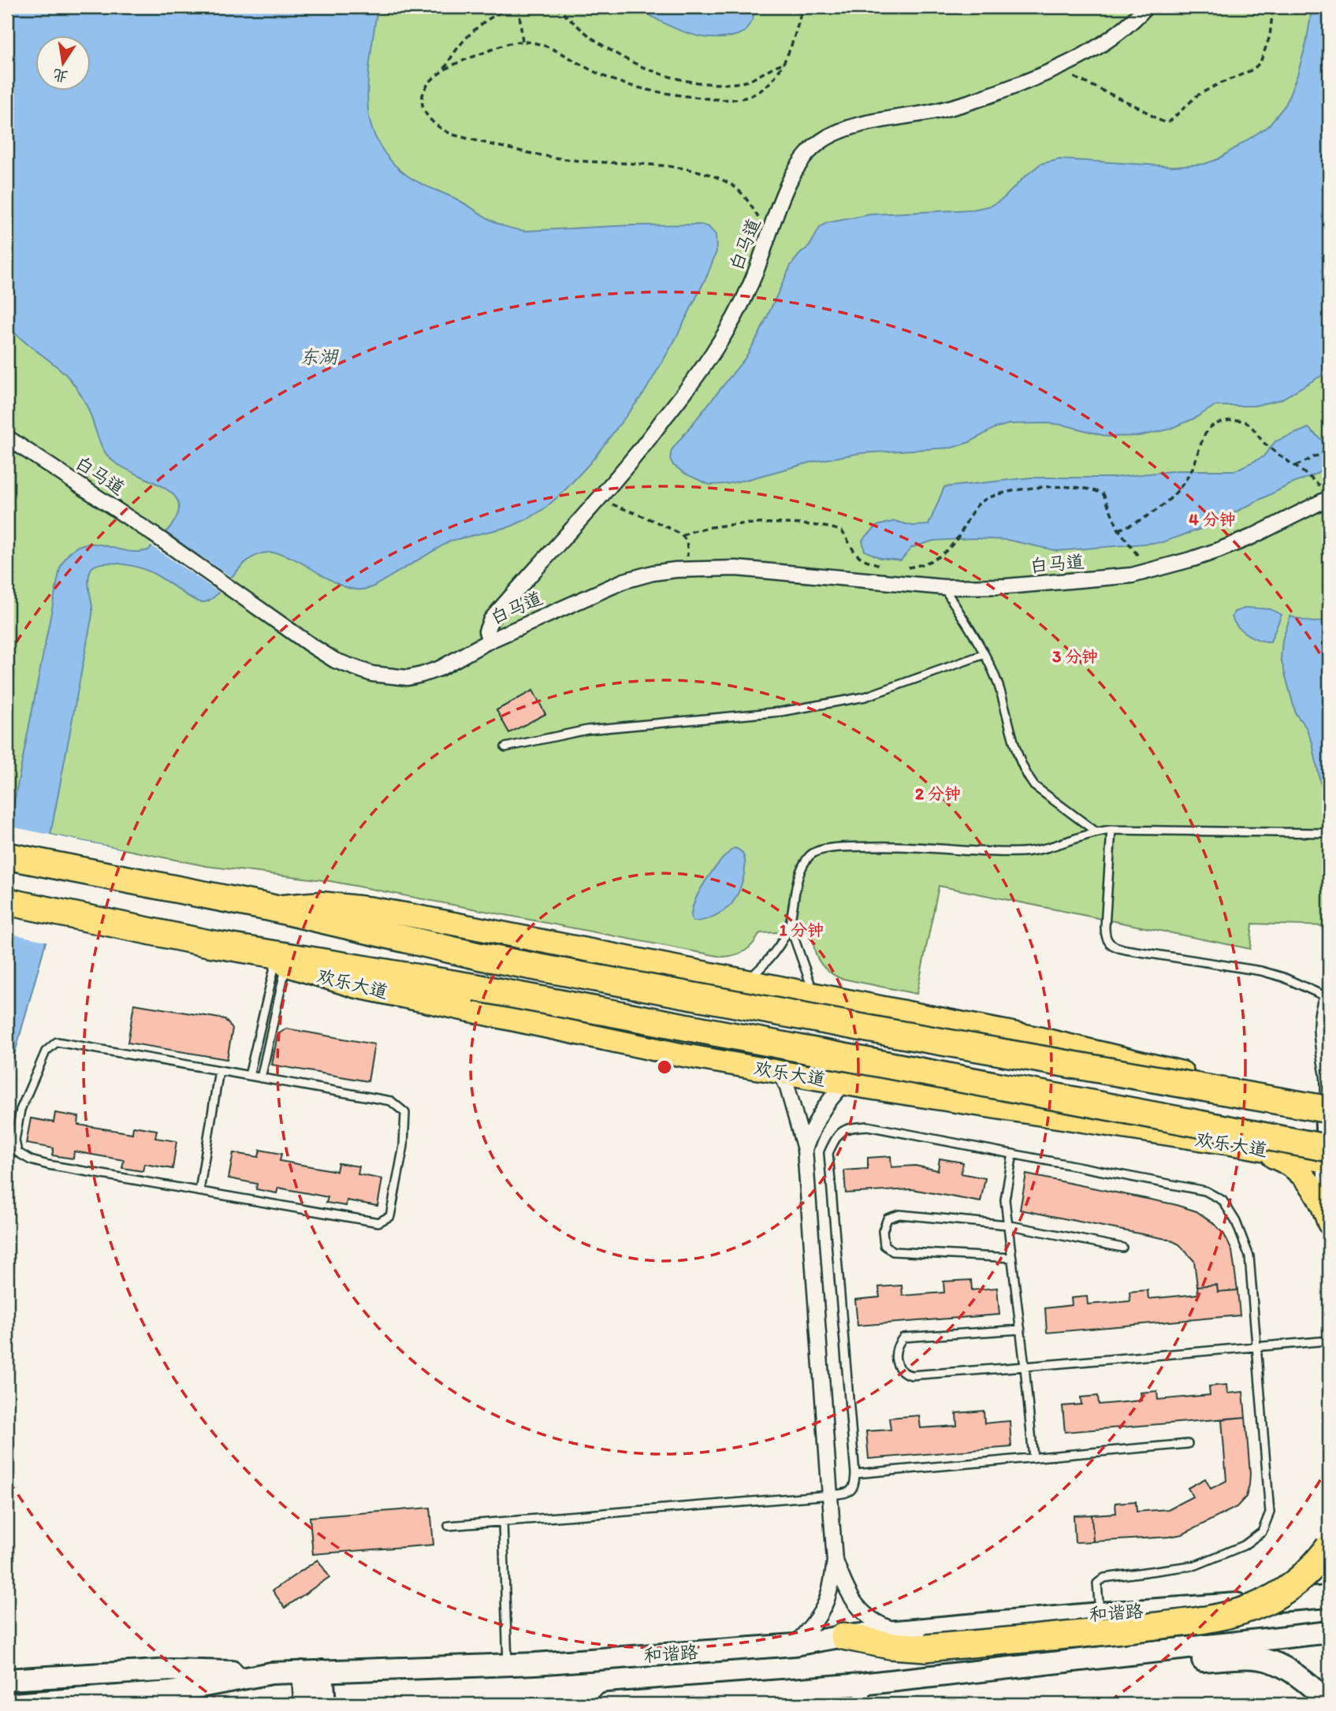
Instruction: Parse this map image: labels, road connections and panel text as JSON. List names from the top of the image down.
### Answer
{
  "streets": {
    "highway": ["欢乐大道"],
    "main road": ["和谐路"],
    "street": ["白马道"]
  },
  "water": ["东湖"],
  "north": "bottom",
  "rings": [
    "4 分钟",
    "3 分钟",
    "2 分钟",
    "1 分钟"
  ]
}
